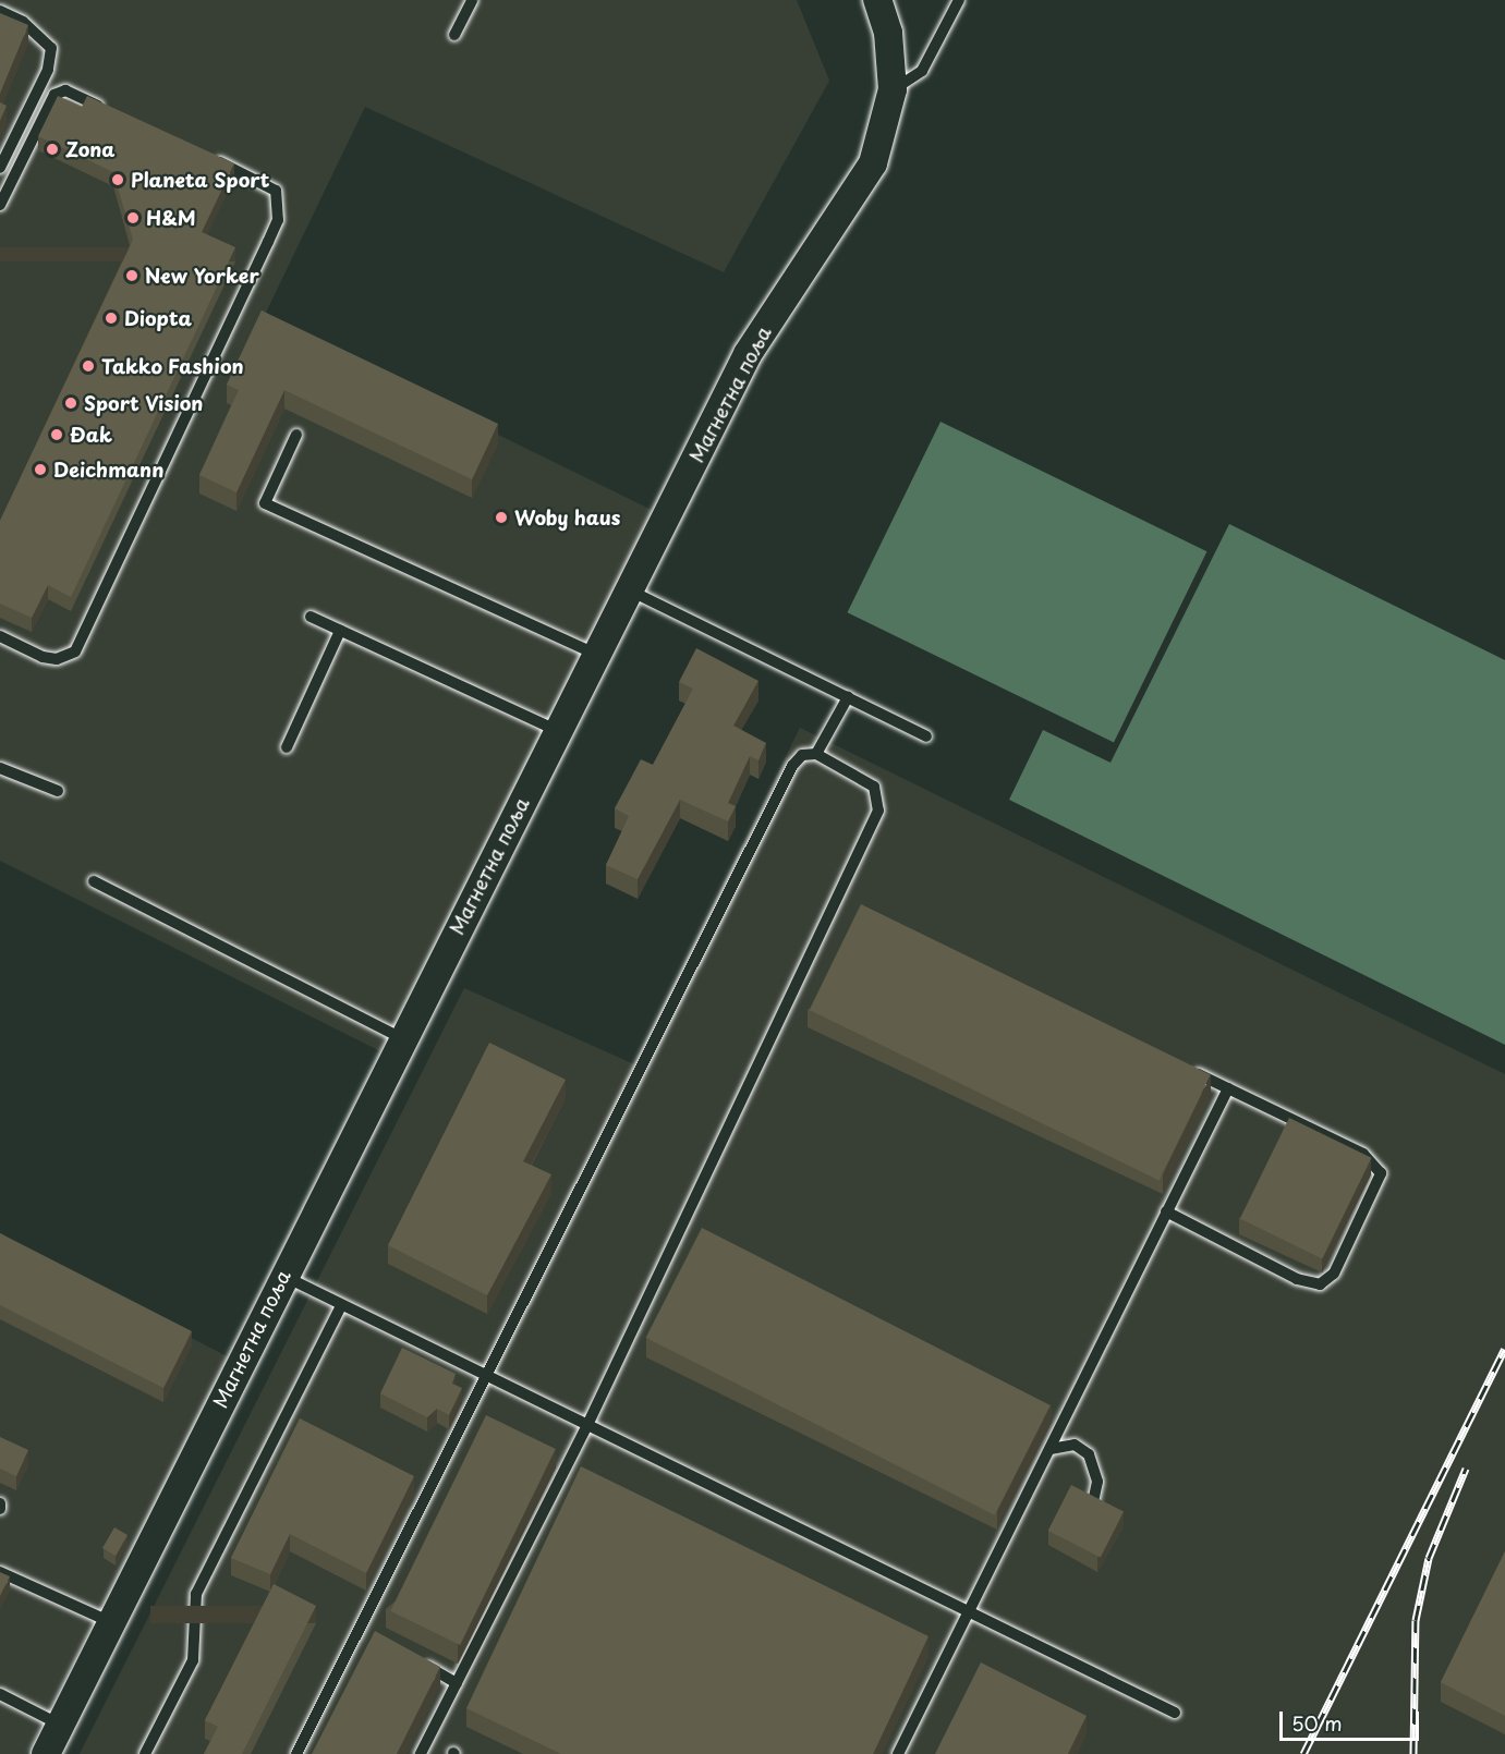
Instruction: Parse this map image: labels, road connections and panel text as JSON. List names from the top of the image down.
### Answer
{
  "streets": {
    "street": ["Магнетна поља"]
  },
  "places": [
    "Zona",
    "Planeta Sport",
    "H&M",
    "New Yorker",
    "Diopta",
    "Takko Fashion",
    "Sport Vision",
    "Đak",
    "Deichmann",
    "Woby haus"
  ],
  "scale_bar": "50 m"
}
